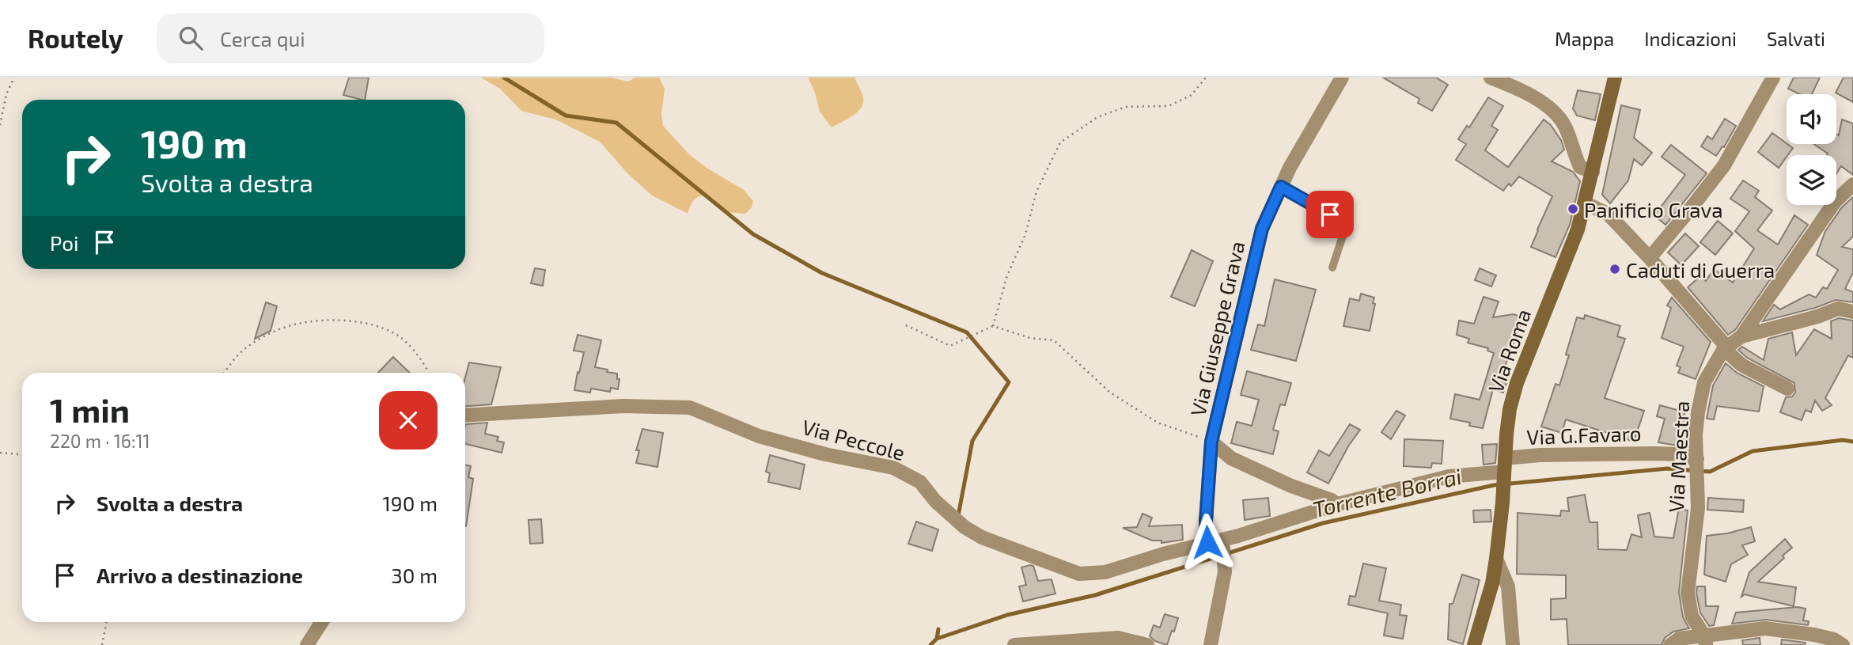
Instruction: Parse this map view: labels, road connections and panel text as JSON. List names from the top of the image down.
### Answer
{
  "streets": {
    "main road": ["Via Roma"],
    "street": [
      "Via Giuseppe Grava",
      "Via G.Favaro",
      "Via Peccole",
      "Via Maestra"
    ]
  },
  "crossings": [
    ["Via Giuseppe Grava", "Via Peccole"],
    ["Via Roma", "Via G.Favaro"],
    ["Via Roma", "Via Peccole"],
    ["Via G.Favaro", "Via Peccole"],
    ["Via G.Favaro", "Via Maestra"]
  ],
  "water": ["Torrente Borrai"],
  "places": ["Panificio Grava", "Caduti di Guerra"],
  "page": {
    "header": "Routely",
    "search": "Cerca qui",
    "nav": ["Mappa", "Indicazioni", "Salvati"],
    "turn": ["190 m", "Svolta a destra"],
    "then": "Poi",
    "heading": ["1 min", "220 m · 16:11"],
    "list": [
      {
        "name": "Svolta a destra",
        "value": "190 m"
      },
      {
        "name": "Arrivo a destinazione",
        "value": "30 m"
      }
    ]
  }
}
